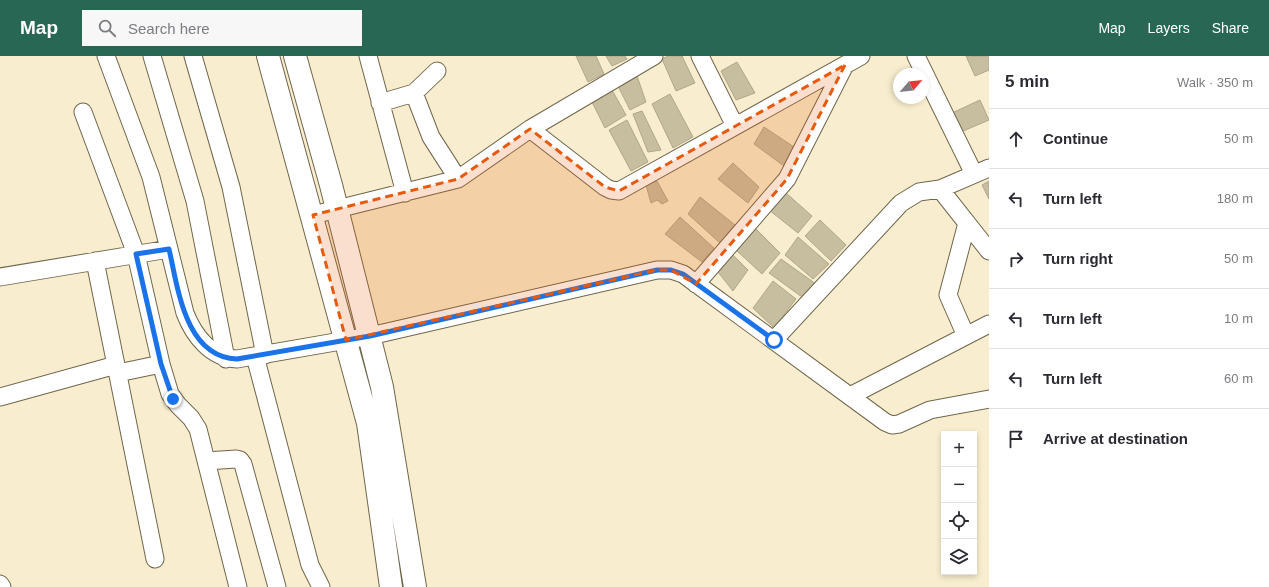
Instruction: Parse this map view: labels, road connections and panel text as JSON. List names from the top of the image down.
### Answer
{
  "north": "top right",
  "page": {
    "header": "Map",
    "search": "Search here",
    "nav": ["Map", "Layers", "Share"],
    "heading": ["5 min", "Walk · 350 m"],
    "list": [
      ["Continue", "50 m"],
      ["Turn left", "180 m"],
      ["Turn right", "50 m"],
      ["Turn left", "10 m"],
      ["Turn left", "60 m"],
      "Arrive at destination"
    ],
    "map_buttons": ["+", "−"]
  }
}
